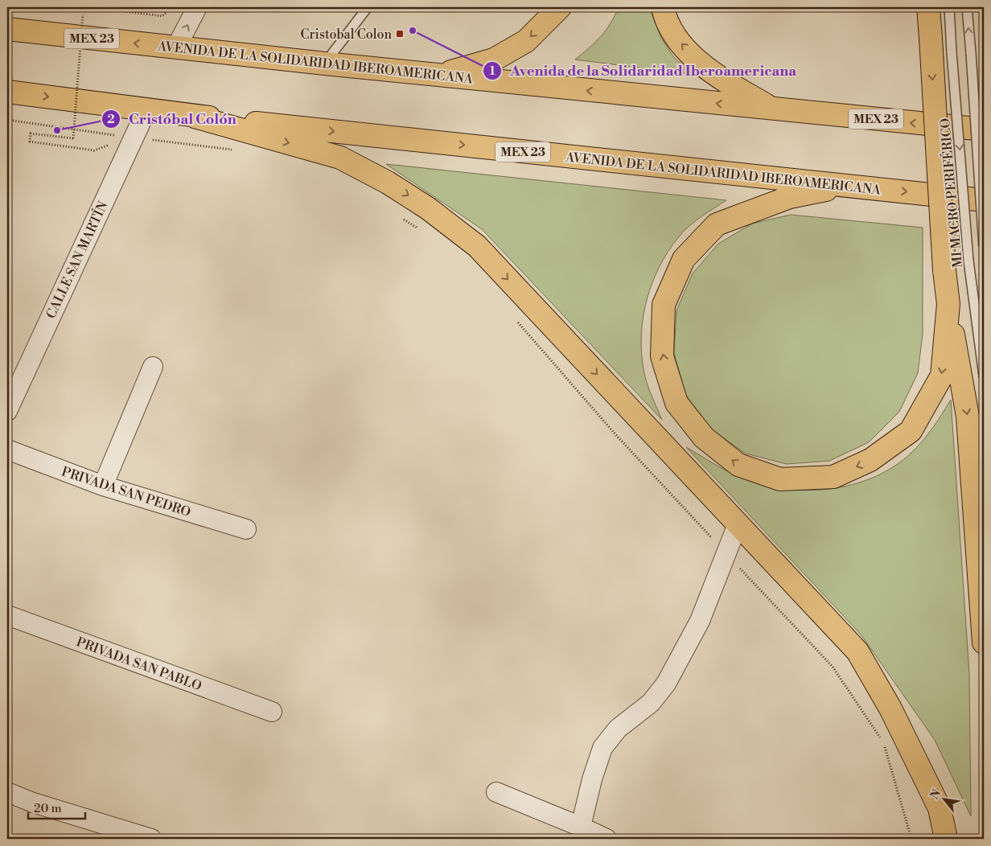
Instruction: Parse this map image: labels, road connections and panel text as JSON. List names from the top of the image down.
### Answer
{
  "streets": {
    "highway": ["MEX 23", "AVENIDA DE LA SOLIDARIDAD IBEROAMERICANA"],
    "street": ["CALLE SAN MARTÍN", "PRIVADA SAN PEDRO", "PRIVADA SAN PABLO"],
    "lane": ["MI MACRO PERIFÉRICO"]
  },
  "crossings": [
    ["AVENIDA DE LA SOLIDARIDAD IBEROAMERICANA", "CALLE SAN MARTÍN"]
  ],
  "places": {
    "other": ["Avenida de la Solidaridad Iberoamericana", "Cristóbal Colón"],
    "transit": ["Cristobal Colon"]
  },
  "scale_bar": "20 m",
  "north": "top left"
}
